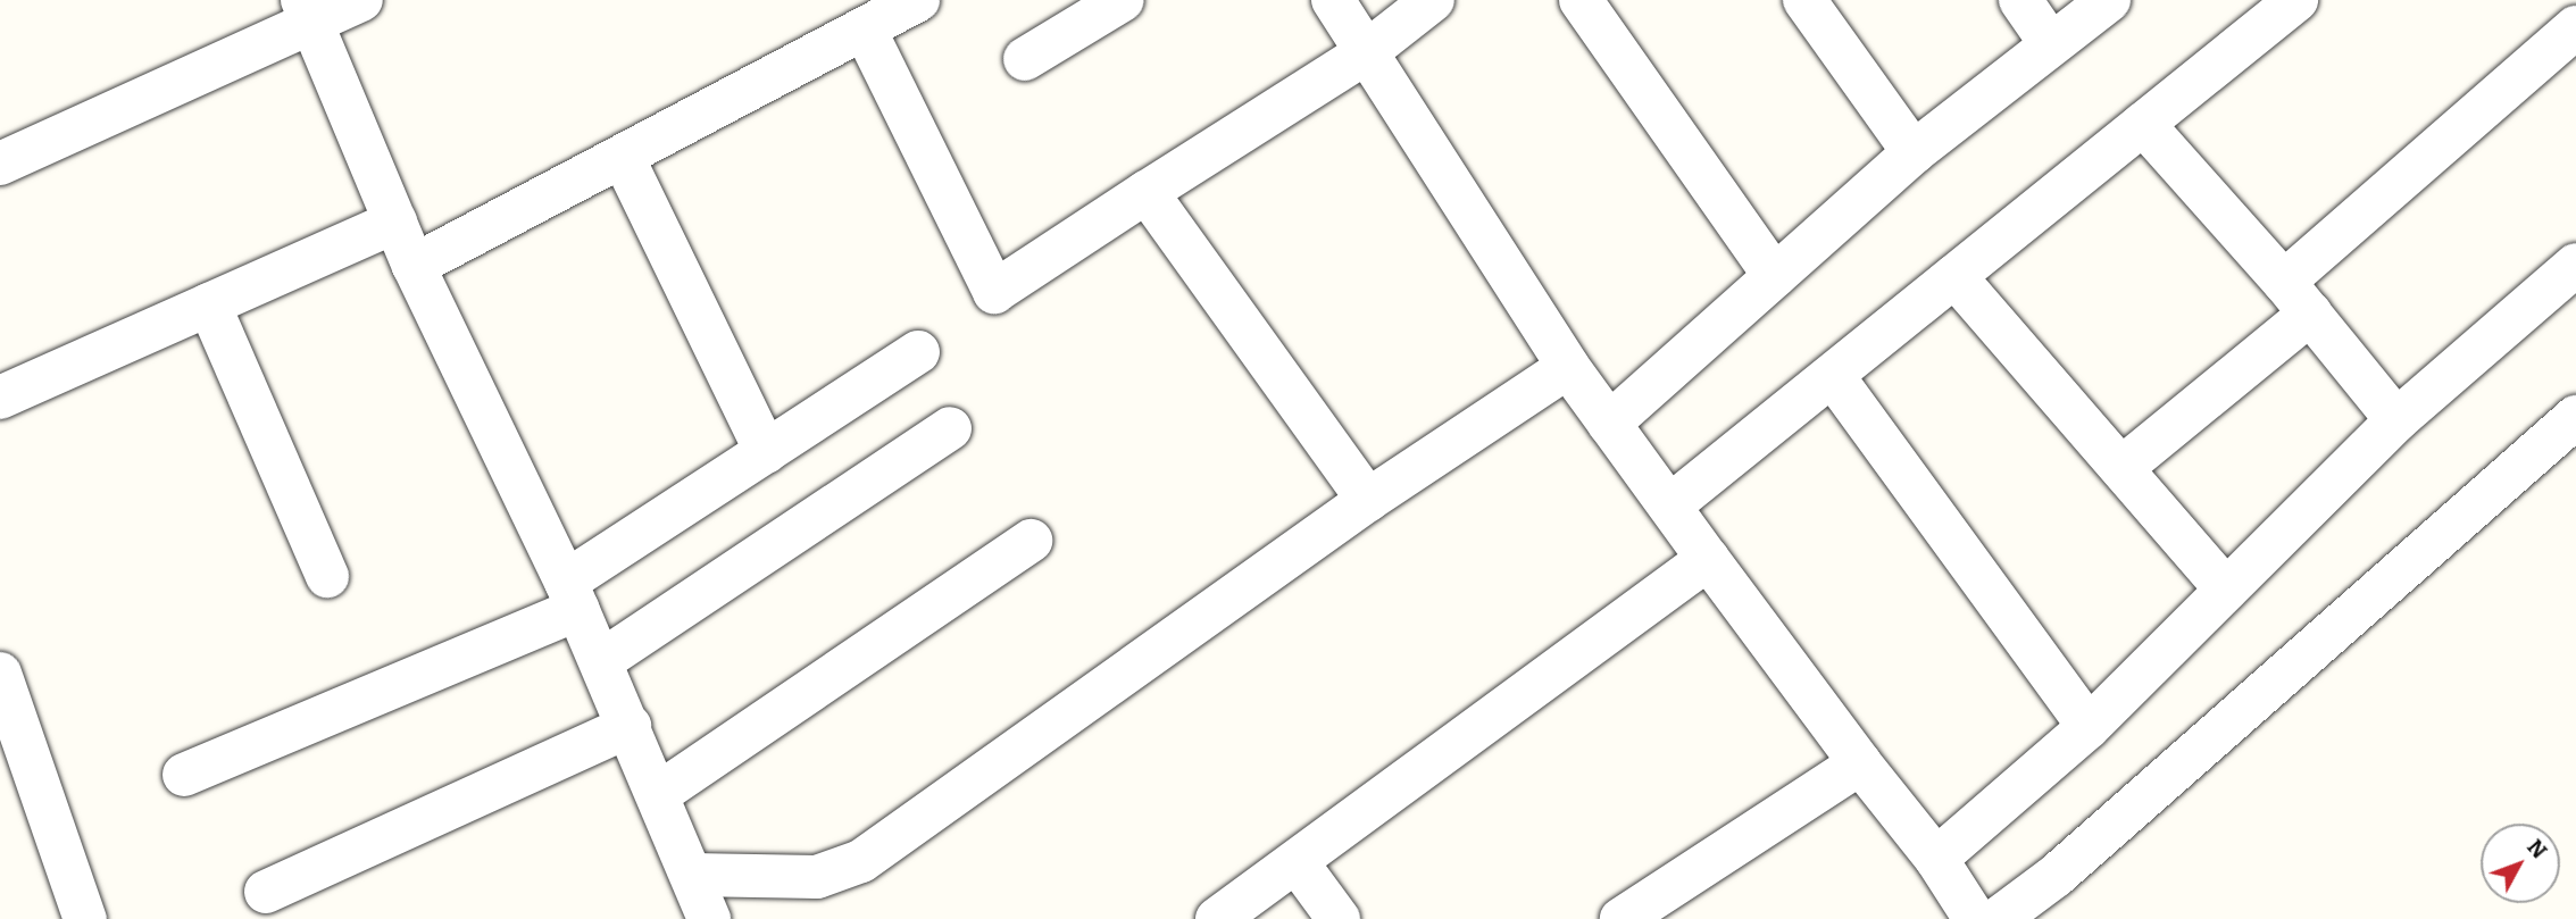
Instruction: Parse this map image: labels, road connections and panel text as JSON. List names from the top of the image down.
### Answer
{
  "north": "top right"
}
